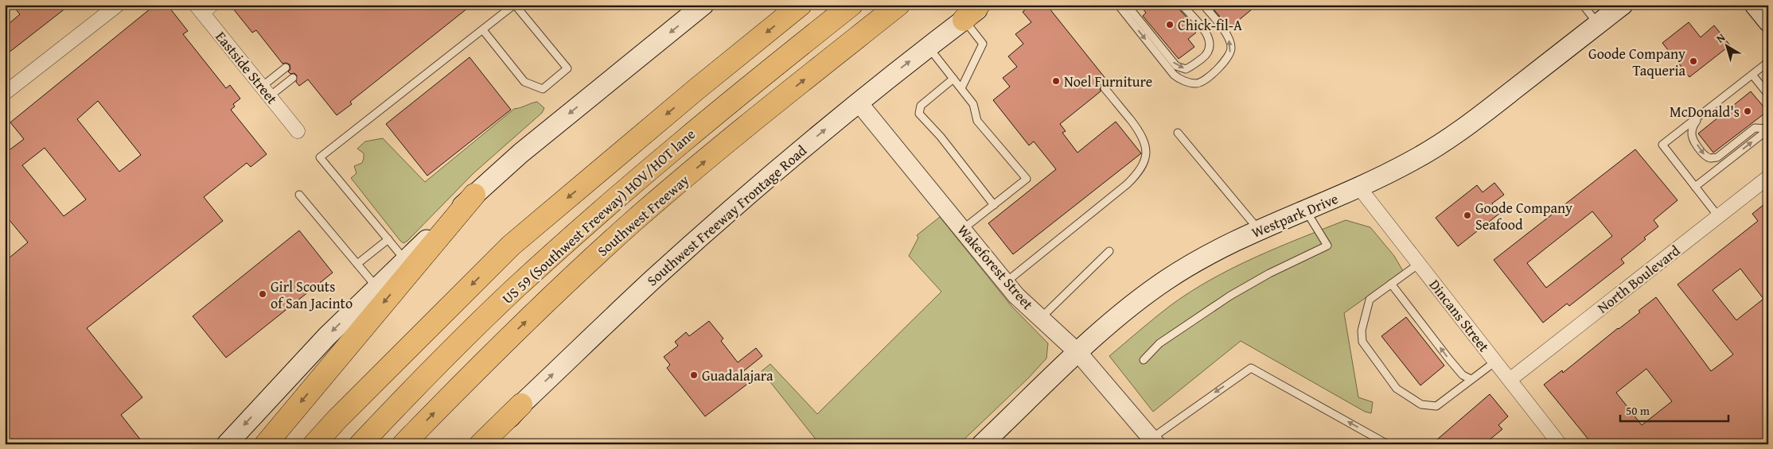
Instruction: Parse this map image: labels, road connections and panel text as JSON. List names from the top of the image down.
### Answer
{
  "streets": {
    "highway": ["Southwest Freeway", "US 59 (Southwest Freeway) HOV/HOT lane"],
    "main road": ["Southwest Freeway Frontage Road", "Westpark Drive"],
    "street": [
      "Eastside Street",
      "Wakeforest Street",
      "North Boulevard",
      "Dincans Street"
    ]
  },
  "crossings": [
    ["Southwest Freeway Frontage Road", "Wakeforest Street"],
    ["Westpark Drive", "Wakeforest Street"],
    ["Westpark Drive", "Dincans Street"],
    ["North Boulevard", "Dincans Street"]
  ],
  "one_way": ["Southwest Freeway Frontage Road"],
  "places": [
    "Chick-fil-A",
    "Goode Company Taqueria",
    "Noel Furniture",
    "McDonald's",
    "Goode Company Seafood",
    "Girl Scouts of San Jacinto",
    "Guadalajara"
  ],
  "scale_bar": "50 m",
  "north": "top left"
}
